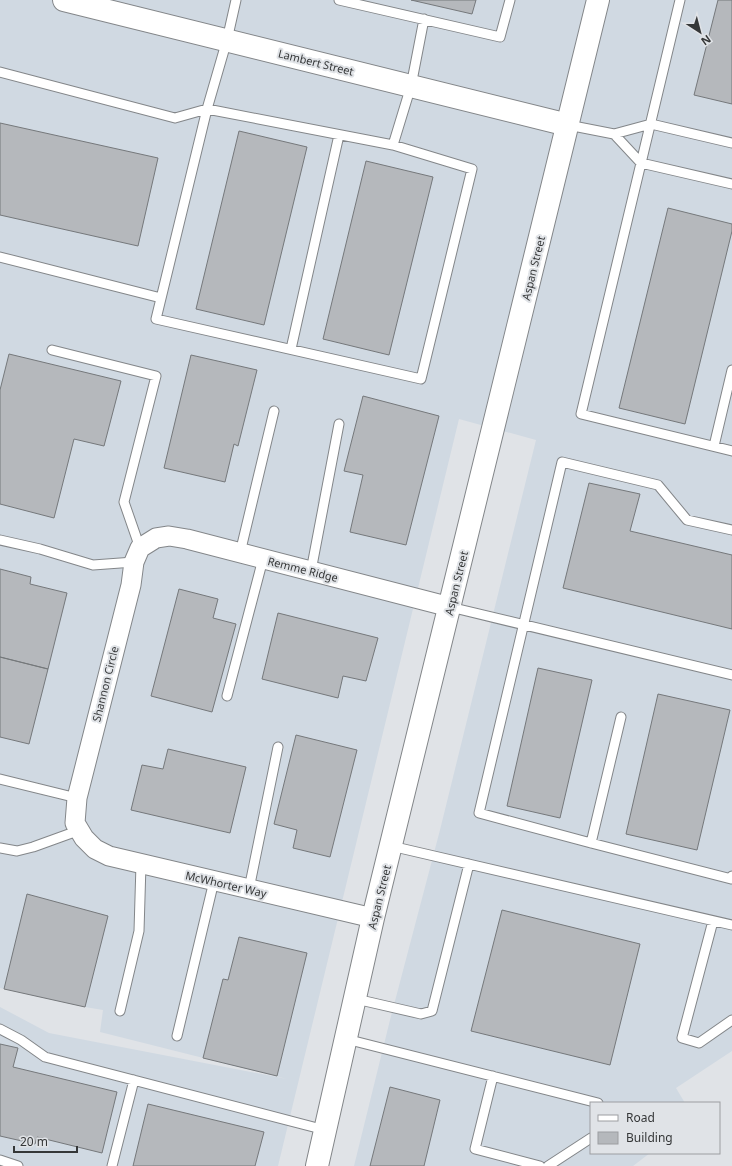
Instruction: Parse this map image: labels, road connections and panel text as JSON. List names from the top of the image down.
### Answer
{
  "streets": {
    "street": [
      "Lambert Street",
      "Aspan Street",
      "Remme Ridge",
      "Shannon Circle",
      "McWhorter Way"
    ]
  },
  "crossings": [
    ["Lambert Street", "Aspan Street"],
    ["Aspan Street", "Remme Ridge"],
    ["Aspan Street", "McWhorter Way"],
    ["Remme Ridge", "Shannon Circle"],
    ["Shannon Circle", "McWhorter Way"]
  ],
  "legend": ["Road", "Building"],
  "scale_bar": "20 m",
  "north": "bottom right"
}
